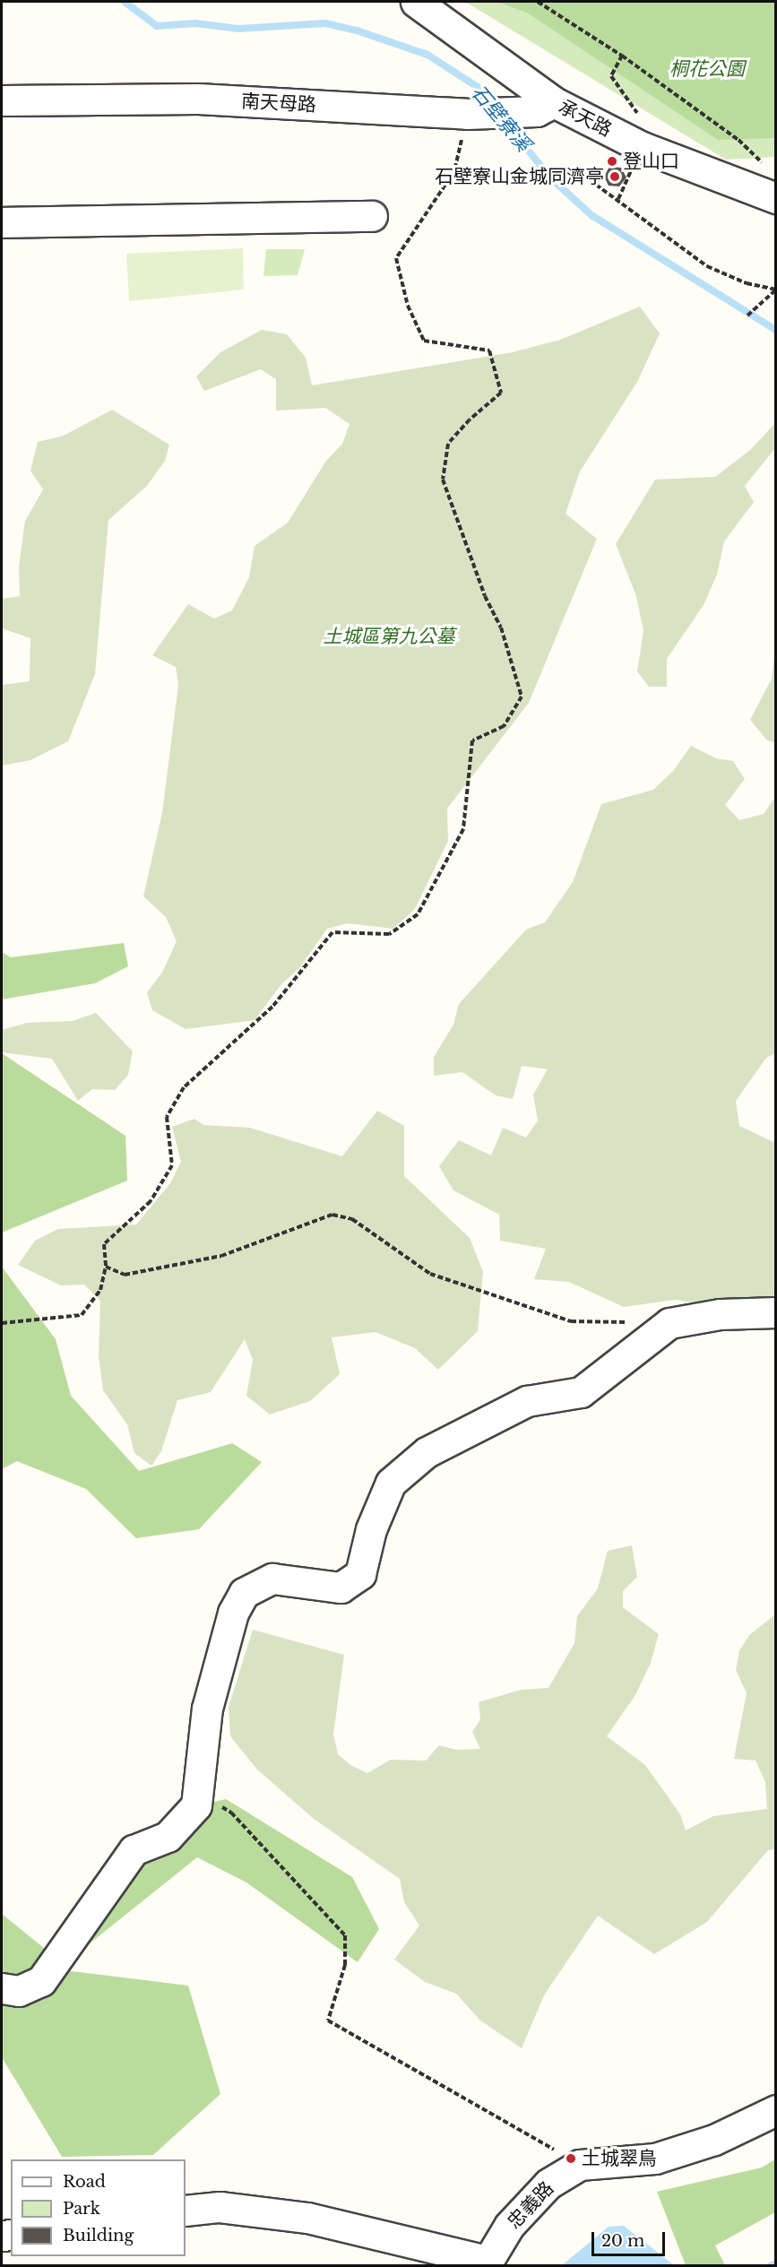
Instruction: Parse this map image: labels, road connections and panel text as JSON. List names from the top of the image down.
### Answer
{
  "streets": {
    "street": ["南天母路", "承天路", "忠義路"]
  },
  "crossings": [
    ["南天母路", "承天路"]
  ],
  "water": ["石壁寮溪"],
  "parks": ["桐花公園", "土城區第九公墓"],
  "places": ["登山口", "石壁寮山金城同濟亭", "土城翠鳥"],
  "legend": ["Road", "Park", "Building"],
  "scale_bar": "20 m"
}
